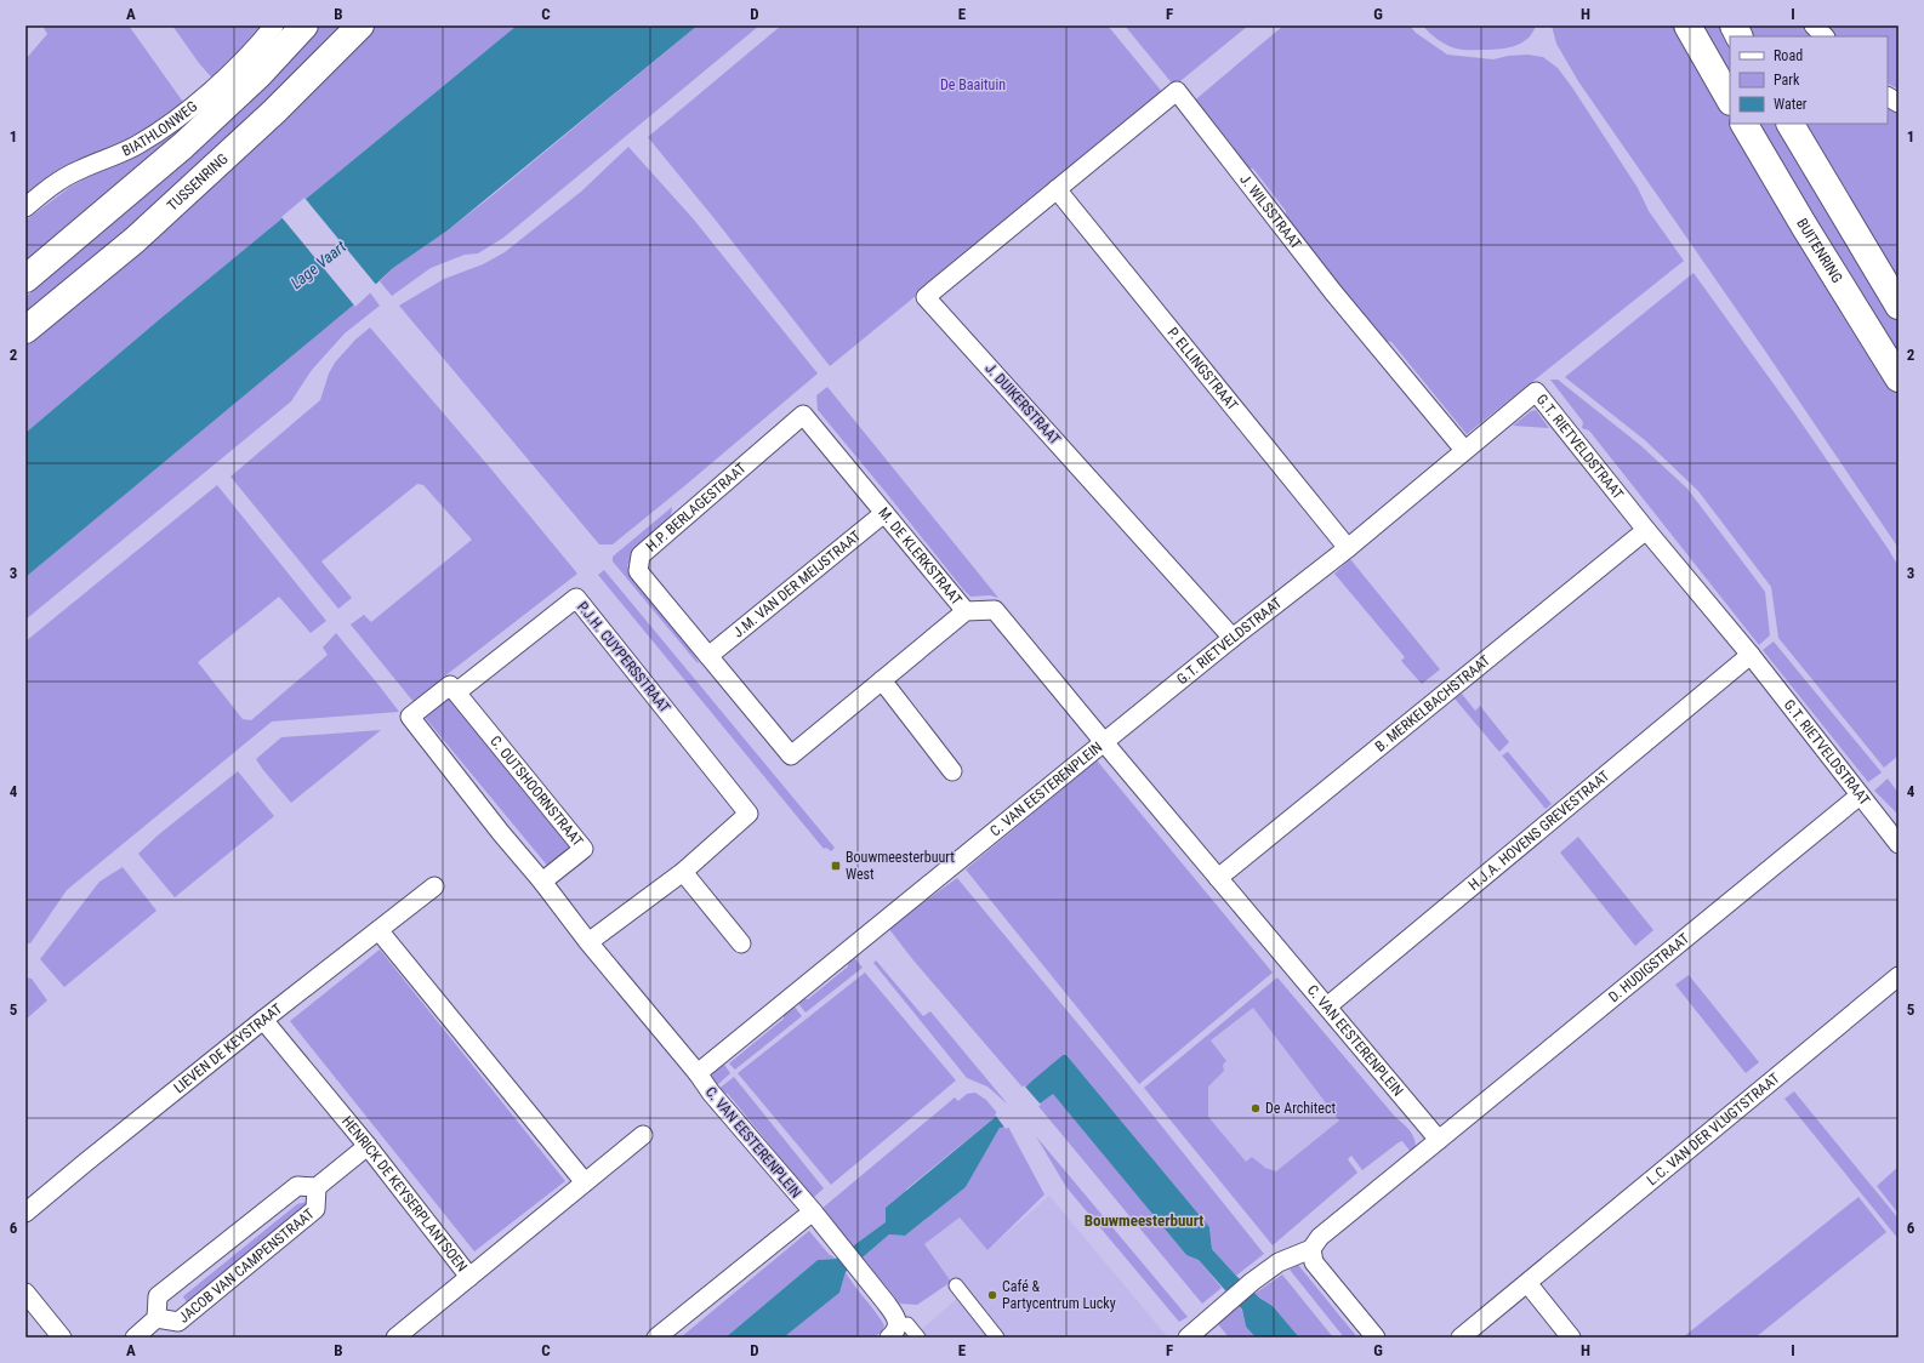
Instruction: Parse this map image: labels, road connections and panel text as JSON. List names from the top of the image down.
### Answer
{
  "streets": {
    "highway": ["TUSSENRING", "BUITENRING"],
    "street": [
      "BIATHLONWEG",
      "J. WILSSTRAAT",
      "P. ELLINGSTRAAT",
      "J. DUIKERSTRAAT",
      "G.T. RIETVELDSTRAAT",
      "H.P. BERLAGESTRAAT",
      "M. DE KLERKSTRAAT",
      "J.M. VAN DER MEIJSTRAAT",
      "P.J.H. CUYPERSSTRAAT",
      "B. MERKELBACHSTRAAT",
      "C. OUTSHOORNSTRAAT",
      "C. VAN EESTERENPLEIN",
      "H.J.A. HOVENS GREVESTRAAT",
      "D. HUDIGSTRAAT",
      "LIEVEN DE KEYSTRAAT",
      "L.C. VAN DER VLUGTSTRAAT",
      "HENRICK DE KEYSERPLANTSOEN",
      "JACOB VAN CAMPENSTRAAT"
    ]
  },
  "crossings": [
    ["J. WILSSTRAAT", "P. ELLINGSTRAAT"],
    ["J. WILSSTRAAT", "J. DUIKERSTRAAT"],
    ["J. WILSSTRAAT", "G.T. RIETVELDSTRAAT"],
    ["P. ELLINGSTRAAT", "J. DUIKERSTRAAT"],
    ["P. ELLINGSTRAAT", "G.T. RIETVELDSTRAAT"],
    ["J. DUIKERSTRAAT", "G.T. RIETVELDSTRAAT"],
    ["G.T. RIETVELDSTRAAT", "M. DE KLERKSTRAAT"],
    ["G.T. RIETVELDSTRAAT", "B. MERKELBACHSTRAAT"],
    ["G.T. RIETVELDSTRAAT", "C. VAN EESTERENPLEIN"],
    ["G.T. RIETVELDSTRAAT", "H.J.A. HOVENS GREVESTRAAT"],
    ["G.T. RIETVELDSTRAAT", "D. HUDIGSTRAAT"],
    ["H.P. BERLAGESTRAAT", "M. DE KLERKSTRAAT"],
    ["H.P. BERLAGESTRAAT", "J.M. VAN DER MEIJSTRAAT"],
    ["M. DE KLERKSTRAAT", "J.M. VAN DER MEIJSTRAAT"],
    ["M. DE KLERKSTRAAT", "C. VAN EESTERENPLEIN"],
    ["P.J.H. CUYPERSSTRAAT", "C. OUTSHOORNSTRAAT"],
    ["B. MERKELBACHSTRAAT", "C. VAN EESTERENPLEIN"],
    ["C. VAN EESTERENPLEIN", "H.J.A. HOVENS GREVESTRAAT"],
    ["C. VAN EESTERENPLEIN", "D. HUDIGSTRAAT"],
    ["LIEVEN DE KEYSTRAAT", "HENRICK DE KEYSERPLANTSOEN"],
    ["HENRICK DE KEYSERPLANTSOEN", "JACOB VAN CAMPENSTRAAT"]
  ],
  "districts": ["Bouwmeesterbuurt"],
  "water": ["Lage Vaart"],
  "parks": ["De Baaituin"],
  "places": {
    "transit": ["Bouwmeesterbuurt West"],
    "other": ["De Architect", "Café & Partycentrum Lucky"]
  },
  "legend": ["Road", "Park", "Water"],
  "grid": {
    "columns": [
      "A",
      "B",
      "C",
      "D",
      "E",
      "F",
      "G",
      "H",
      "I"
    ],
    "rows": [
      "1",
      "2",
      "3",
      "4",
      "5",
      "6"
    ]
  }
}
